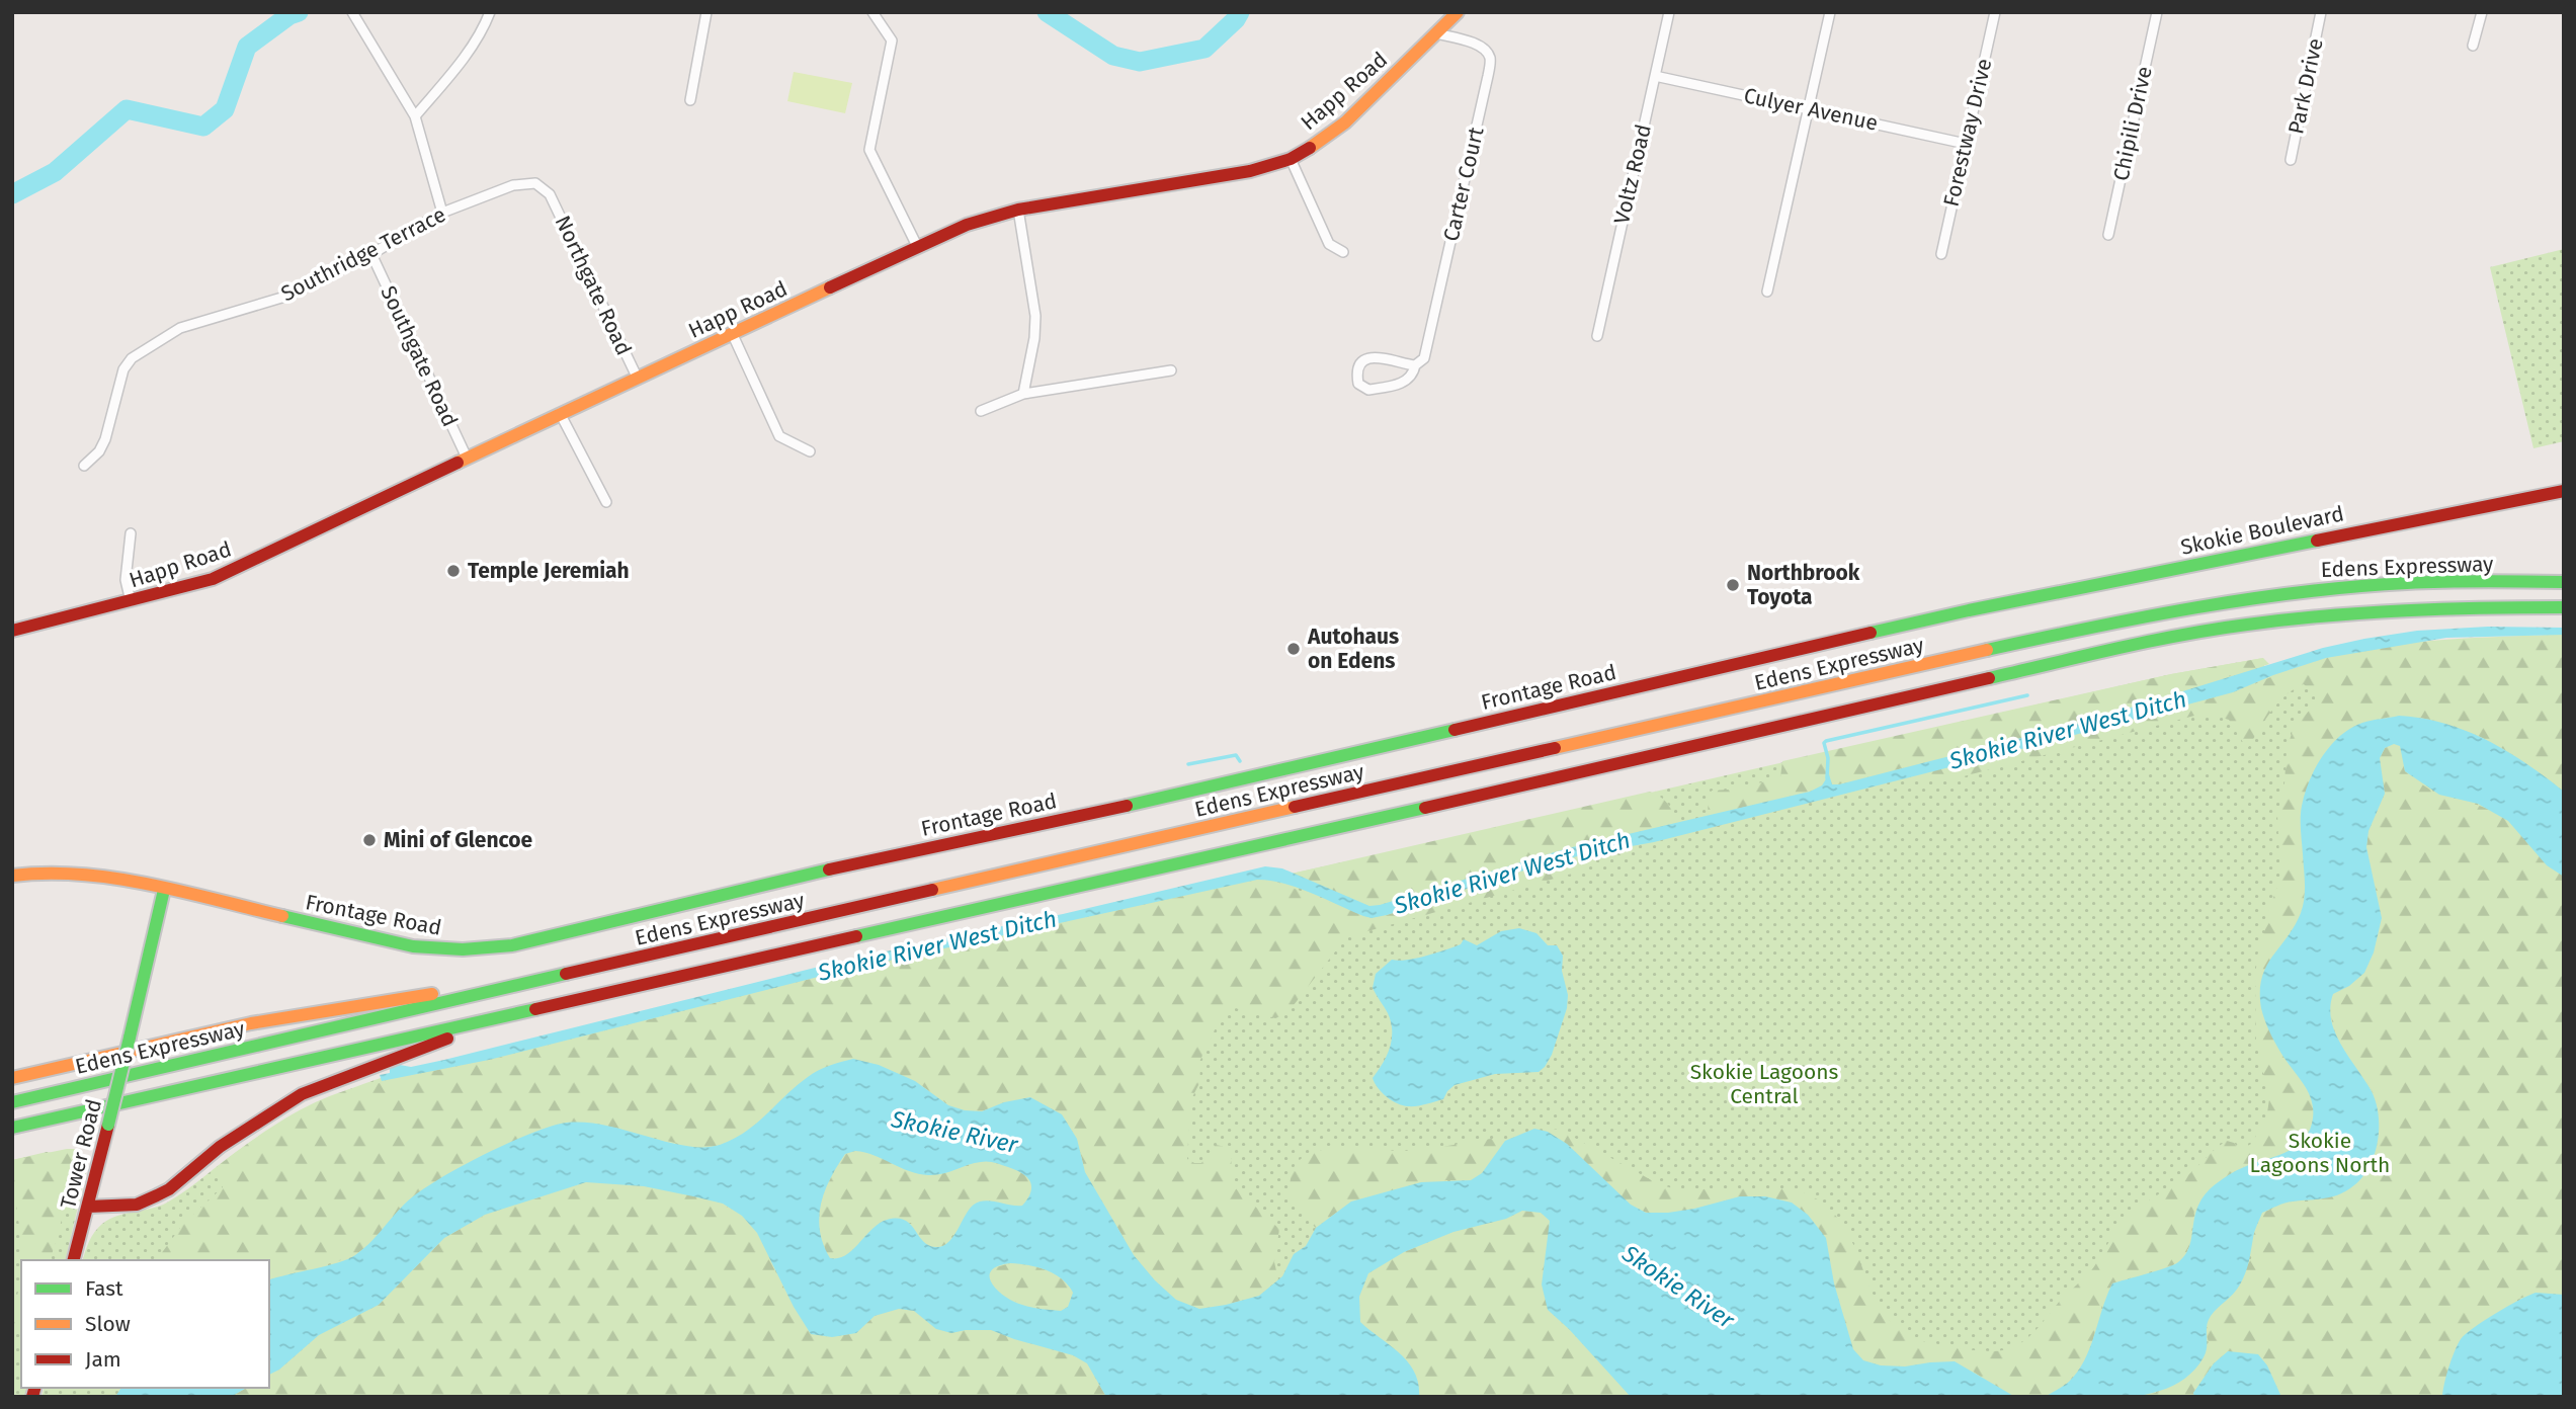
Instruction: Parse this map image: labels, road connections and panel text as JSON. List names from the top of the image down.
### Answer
{
  "streets": {
    "main road": [
      "Happ Road",
      "Skokie Boulevard",
      "Edens Expressway",
      "Frontage Road",
      "Tower Road"
    ],
    "street": [
      "Park Drive",
      "Culyer Avenue",
      "Chipili Drive",
      "Forestway Drive",
      "Voltz Road",
      "Carter Court",
      "Southridge Terrace",
      "Northgate Road",
      "Southgate Road"
    ]
  },
  "crossings": [
    ["Happ Road", "Carter Court"],
    ["Happ Road", "Northgate Road"],
    ["Happ Road", "Southgate Road"],
    ["Culyer Avenue", "Forestway Drive"],
    ["Culyer Avenue", "Voltz Road"],
    ["Southridge Terrace", "Northgate Road"],
    ["Southridge Terrace", "Southgate Road"],
    ["Skokie Boulevard", "Frontage Road"],
    ["Frontage Road", "Tower Road"]
  ],
  "water": ["Skokie River West Ditch", "Skokie River"],
  "parks": ["Skokie Lagoons Central", "Skokie Lagoons North"],
  "places": [
    "Temple Jeremiah",
    "Northbrook Toyota",
    "Autohaus on Edens",
    "Mini of Glencoe"
  ],
  "legend": ["Fast", "Slow", "Jam"]
}
